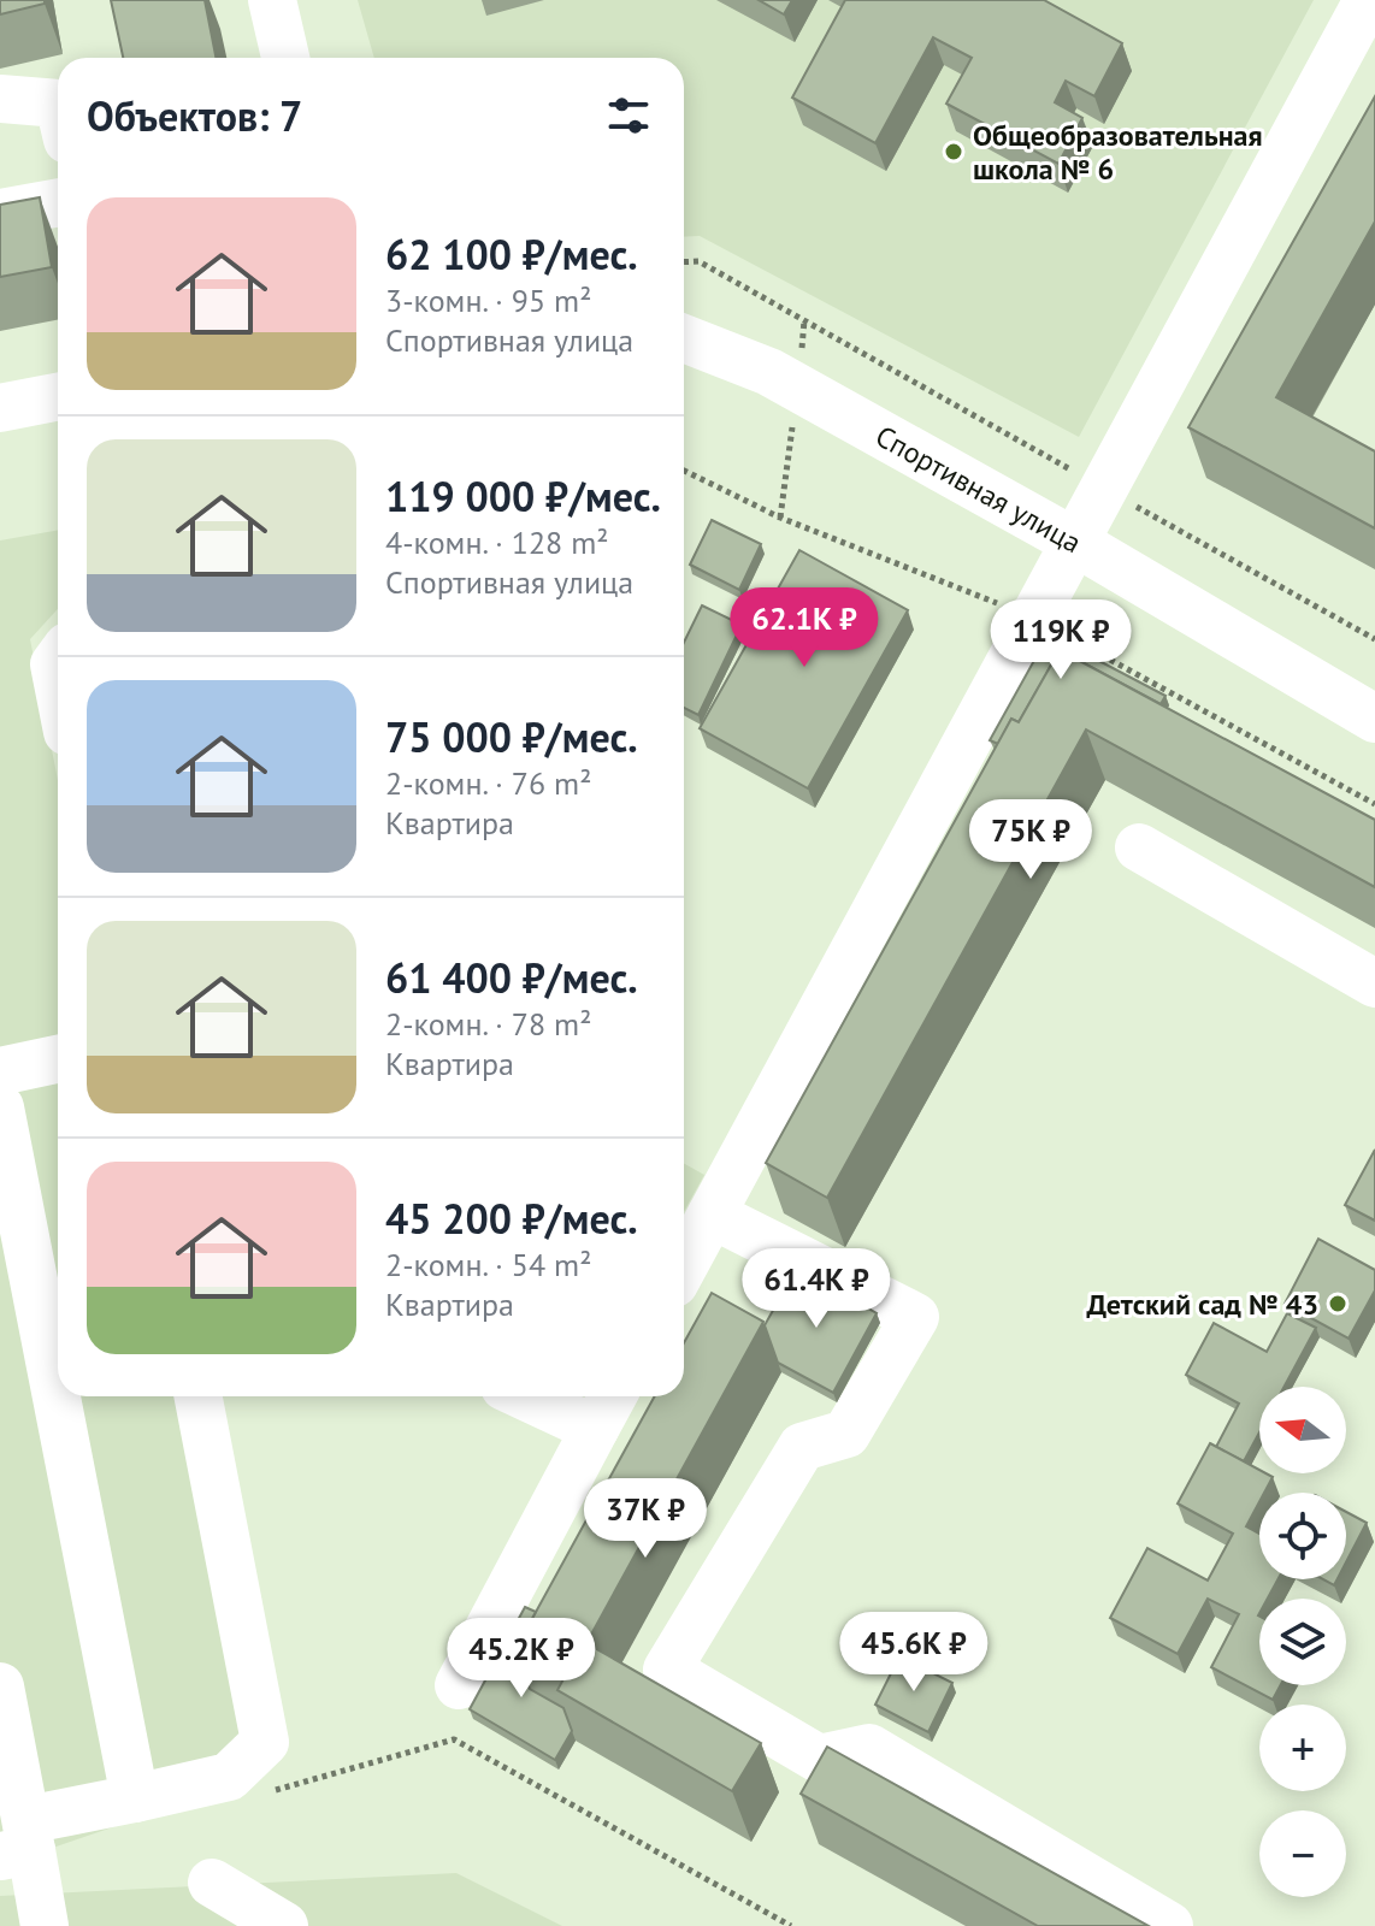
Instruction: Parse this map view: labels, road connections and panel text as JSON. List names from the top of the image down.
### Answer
{
  "streets": {
    "street": ["Спортивная улица"]
  },
  "places": ["Общеобразовательная школа № 6", "Детский сад № 43"],
  "north": "left",
  "page": {
    "heading": "Объектов: 7",
    "list": [
      {
        "name": "62 100 ₽/мес.",
        "note": "3-комн. · 95 m² · Спортивная улица"
      },
      {
        "name": "119 000 ₽/мес.",
        "note": "4-комн. · 128 m² · Спортивная улица"
      },
      {
        "name": "75 000 ₽/мес.",
        "note": "2-комн. · 76 m² · Квартира"
      },
      {
        "name": "61 400 ₽/мес.",
        "note": "2-комн. · 78 m² · Квартира"
      },
      {
        "name": "45 200 ₽/мес.",
        "note": "2-комн. · 54 m² · Квартира"
      }
    ],
    "price": [
      "62.1K ₽",
      "119K ₽",
      "75K ₽",
      "61.4K ₽",
      "37K ₽",
      "45.6K ₽",
      "45.2K ₽"
    ],
    "map_buttons": ["+", "−"]
  }
}
